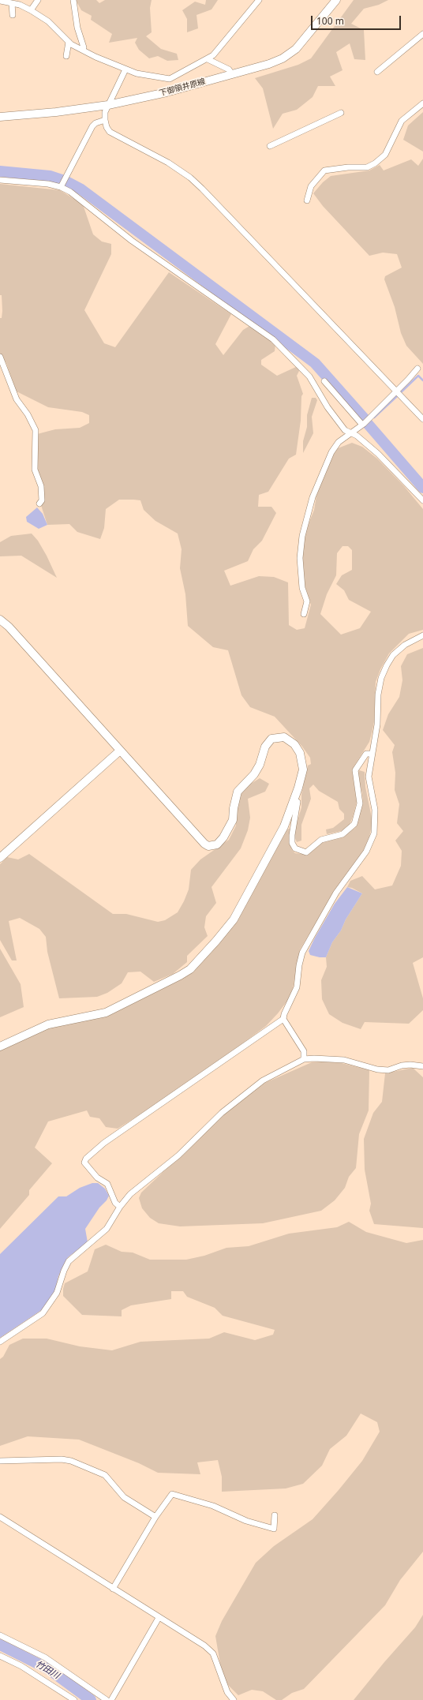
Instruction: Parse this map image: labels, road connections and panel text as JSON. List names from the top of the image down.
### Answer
{
  "streets": {
    "street": ["下御領井原線"]
  },
  "water": ["竹田川"],
  "scale_bar": "100 m"
}
